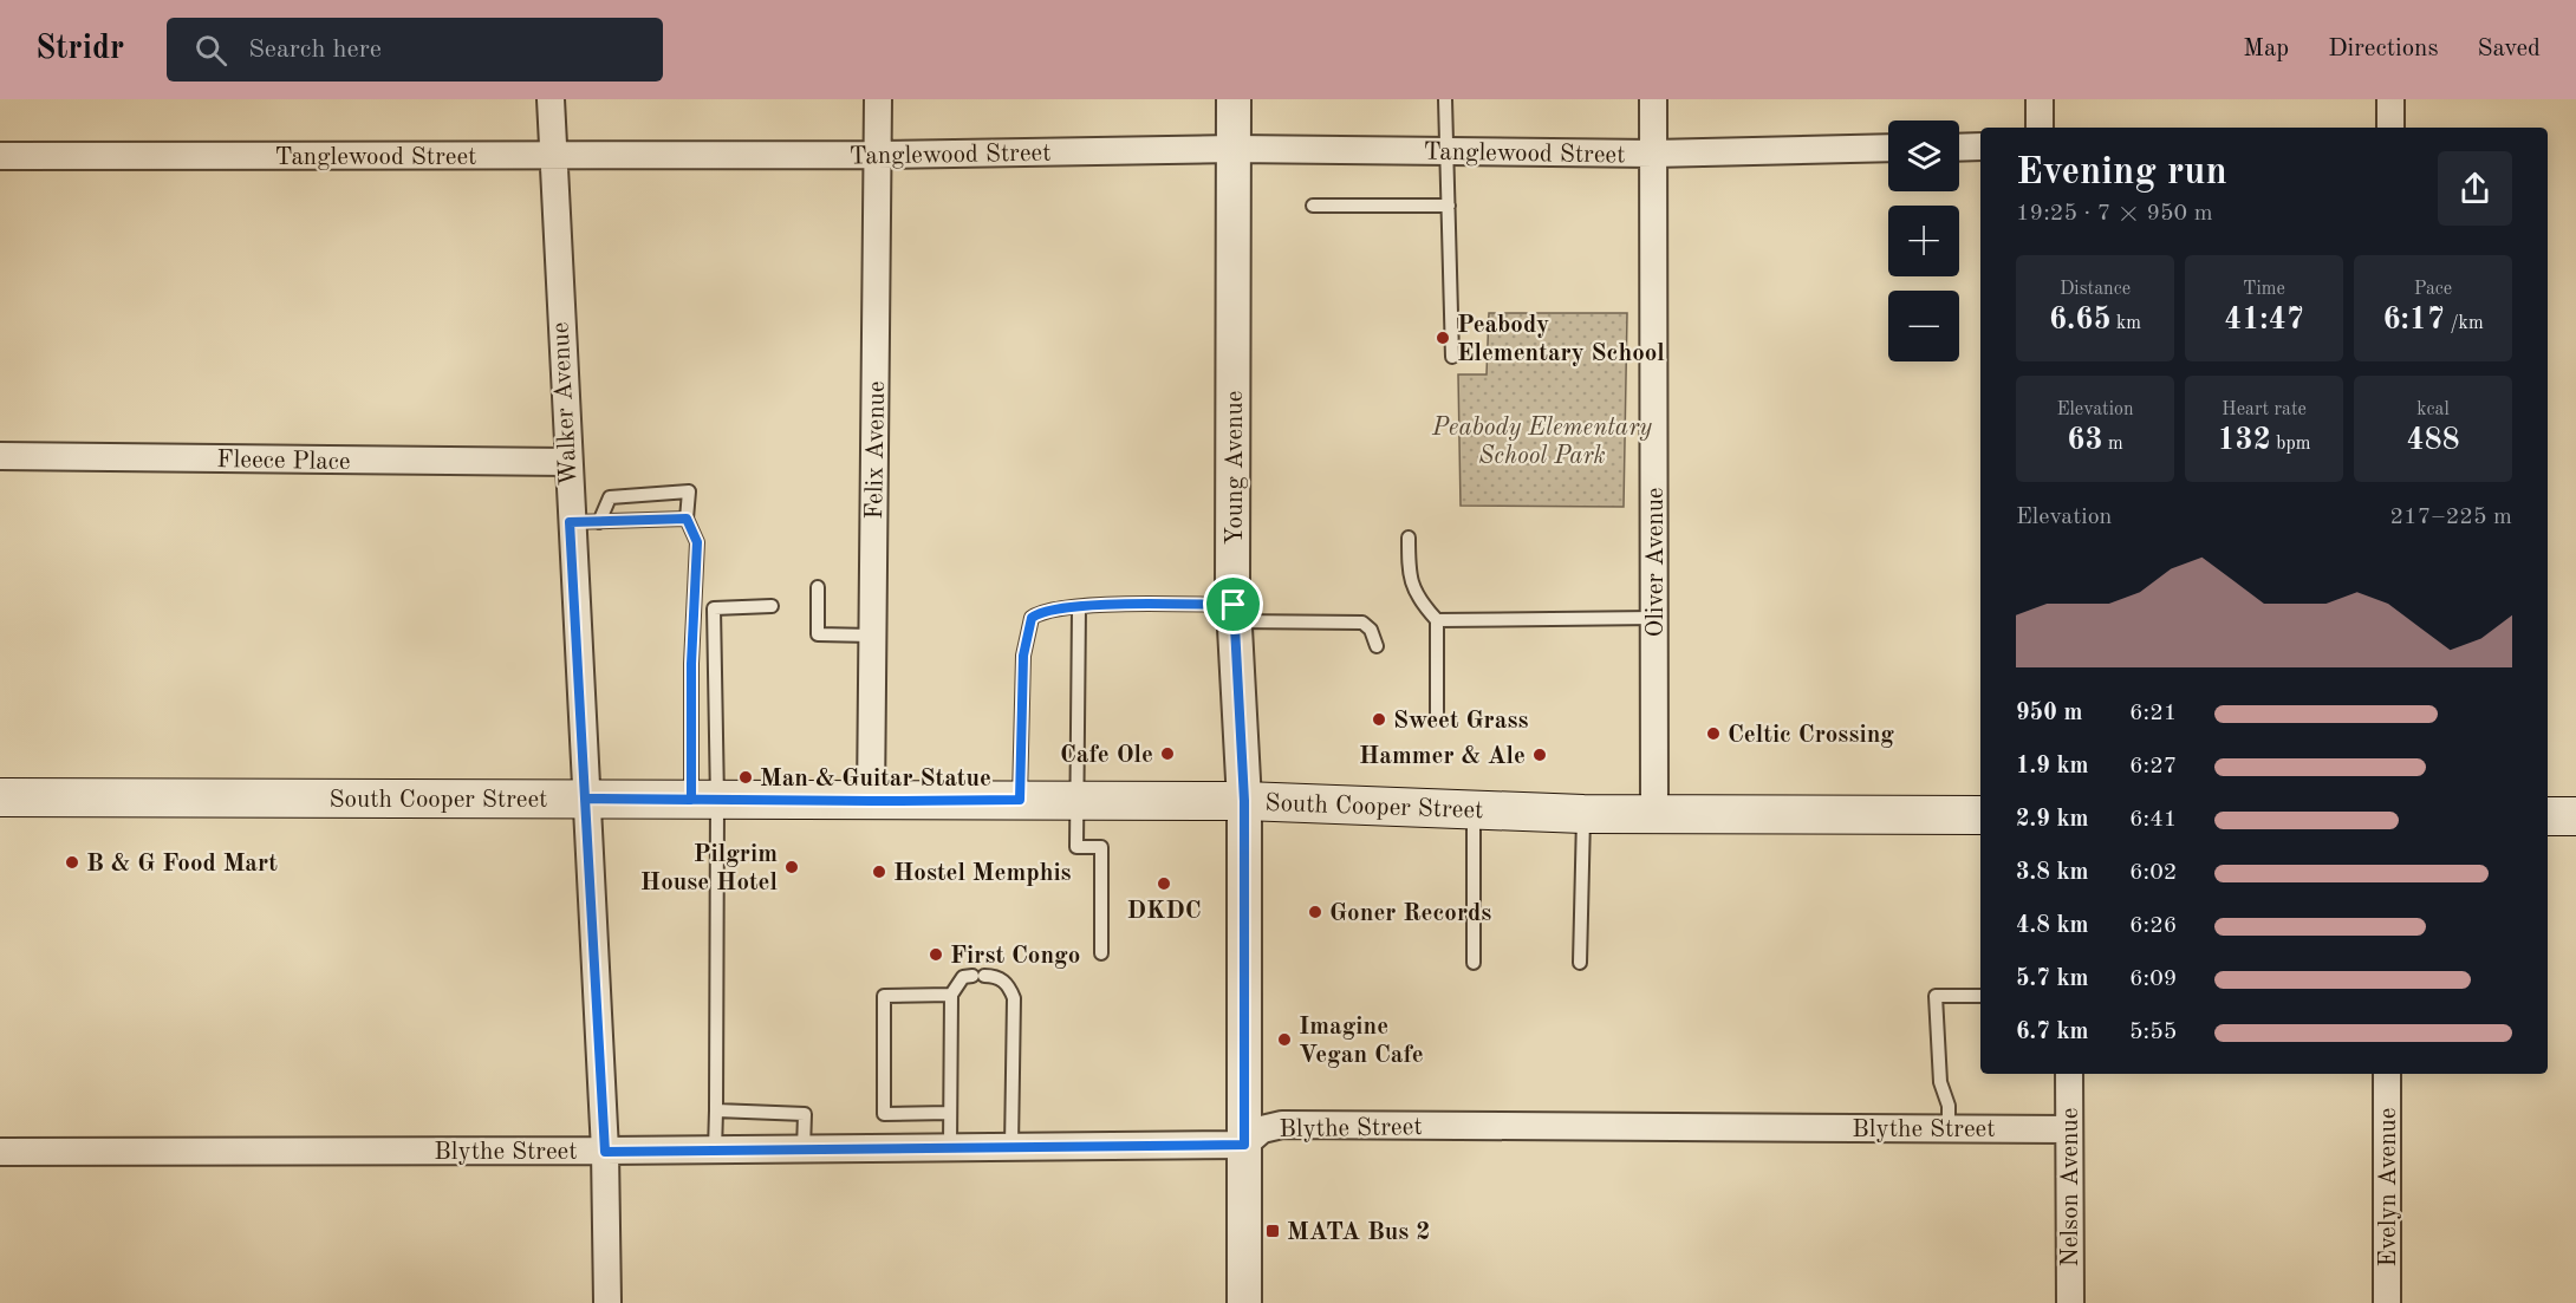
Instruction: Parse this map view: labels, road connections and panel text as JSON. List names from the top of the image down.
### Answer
{
  "streets": {
    "main road": ["South Cooper Street"],
    "street": [
      "Tanglewood Street",
      "Walker Avenue",
      "Felix Avenue",
      "Fleece Place",
      "Young Avenue",
      "Oliver Avenue",
      "Blythe Street",
      "Nelson Avenue",
      "Evelyn Avenue"
    ]
  },
  "crossings": [
    ["Tanglewood Street", "Walker Avenue"],
    ["Tanglewood Street", "Felix Avenue"],
    ["Tanglewood Street", "Young Avenue"],
    ["Tanglewood Street", "Oliver Avenue"],
    ["Walker Avenue", "Fleece Place"],
    ["Walker Avenue", "South Cooper Street"],
    ["Walker Avenue", "Blythe Street"],
    ["Felix Avenue", "South Cooper Street"],
    ["Young Avenue", "South Cooper Street"],
    ["Young Avenue", "Blythe Street"],
    ["Oliver Avenue", "South Cooper Street"],
    ["Blythe Street", "Nelson Avenue"]
  ],
  "parks": ["Peabody Elementary School Park"],
  "places": {
    "other": [
      "Peabody Elementary School",
      "Sweet Grass",
      "Celtic Crossing",
      "Cafe Ole",
      "Hammer & Ale",
      "Man & Guitar Statue",
      "B & G Food Mart",
      "Pilgrim House Hotel",
      "Hostel Memphis",
      "DKDC",
      "Goner Records",
      "First Congo",
      "Imagine Vegan Cafe"
    ],
    "transit": ["MATA Bus 2"]
  },
  "page": {
    "header": "Stridr",
    "search": "Search here",
    "nav": ["Map", "Directions", "Saved"],
    "map_buttons": ["+", "−"],
    "heading": ["Evening run", "19:25 · 7 × 950 m"],
    "stats": [
      ["Distance", "6.65 km"],
      ["Time", "41:47"],
      ["Pace", "6:17 /km"],
      ["Elevation", "63 m"],
      ["Heart rate", "132 bpm"],
      ["kcal", "488"]
    ],
    "chart": ["Elevation", "217–225 m"],
    "list": [
      {
        "name": "950 m",
        "note": "6:21"
      },
      {
        "name": "1.9 km",
        "note": "6:27"
      },
      {
        "name": "2.9 km",
        "note": "6:41"
      },
      {
        "name": "3.8 km",
        "note": "6:02"
      },
      {
        "name": "4.8 km",
        "note": "6:26"
      },
      {
        "name": "5.7 km",
        "note": "6:09"
      },
      {
        "name": "6.7 km",
        "note": "5:55"
      }
    ]
  }
}
